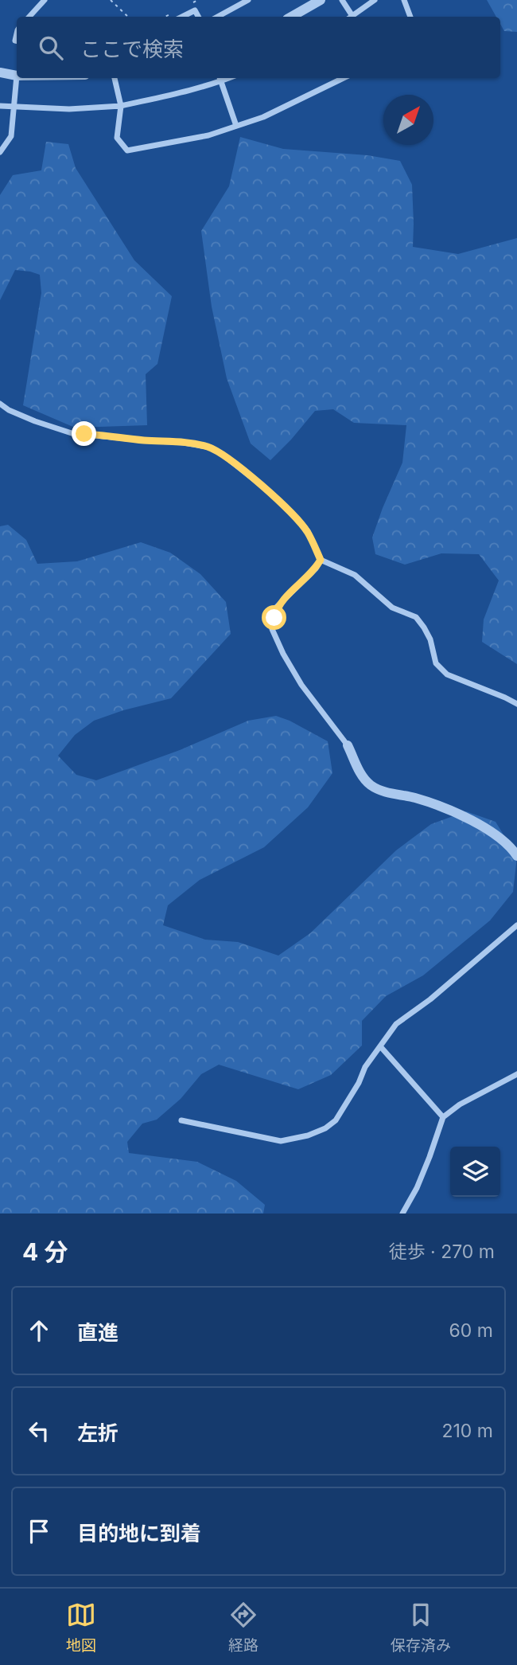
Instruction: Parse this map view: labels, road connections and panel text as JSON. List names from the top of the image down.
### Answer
{
  "north": "top right",
  "page": {
    "search": "ここで検索",
    "heading": ["4 分", "徒歩 · 270 m"],
    "list": [
      ["直進", "60 m"],
      ["左折", "210 m"],
      "目的地に到着"
    ],
    "nav": ["地図", "経路", "保存済み"]
  }
}
